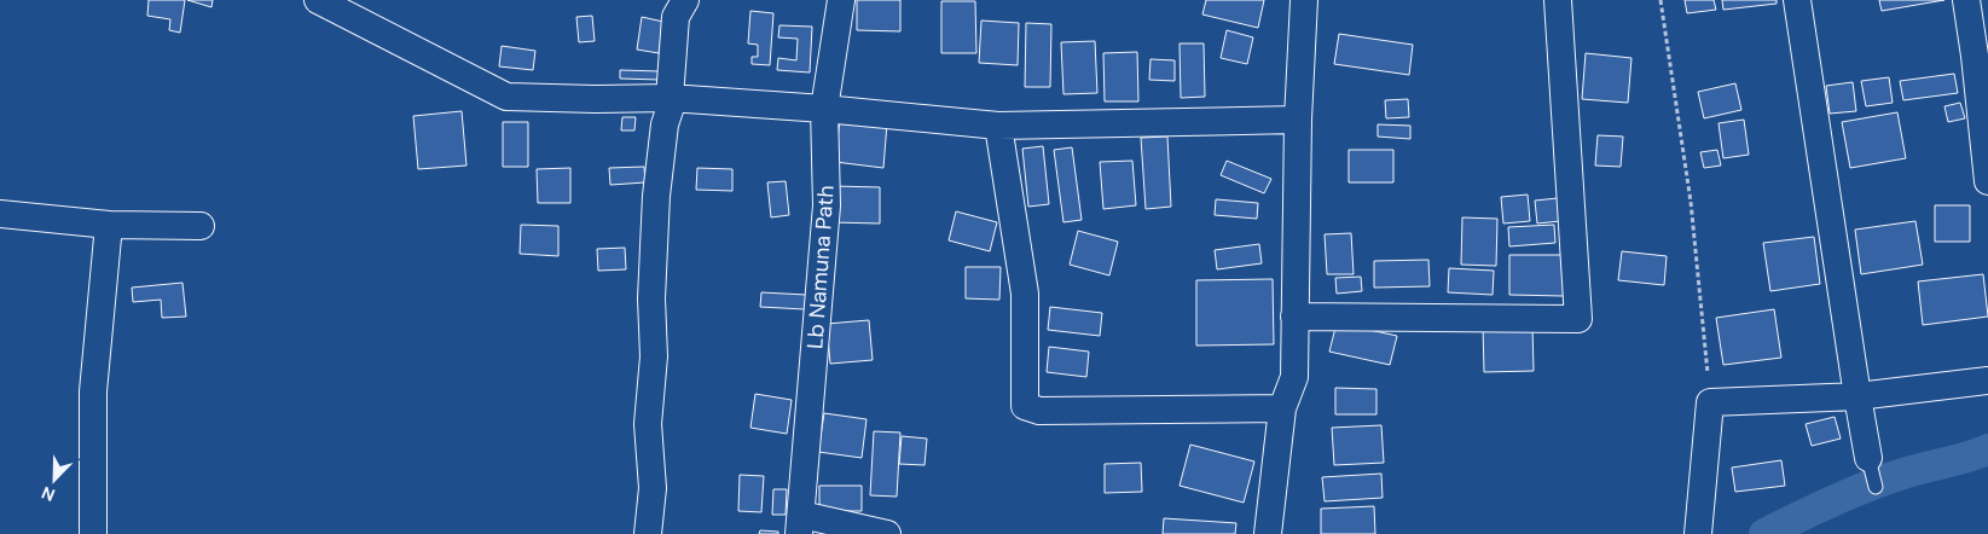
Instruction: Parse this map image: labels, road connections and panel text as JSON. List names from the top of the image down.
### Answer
{
  "streets": {
    "street": ["Lb Namuna Path"]
  },
  "north": "bottom left"
}
